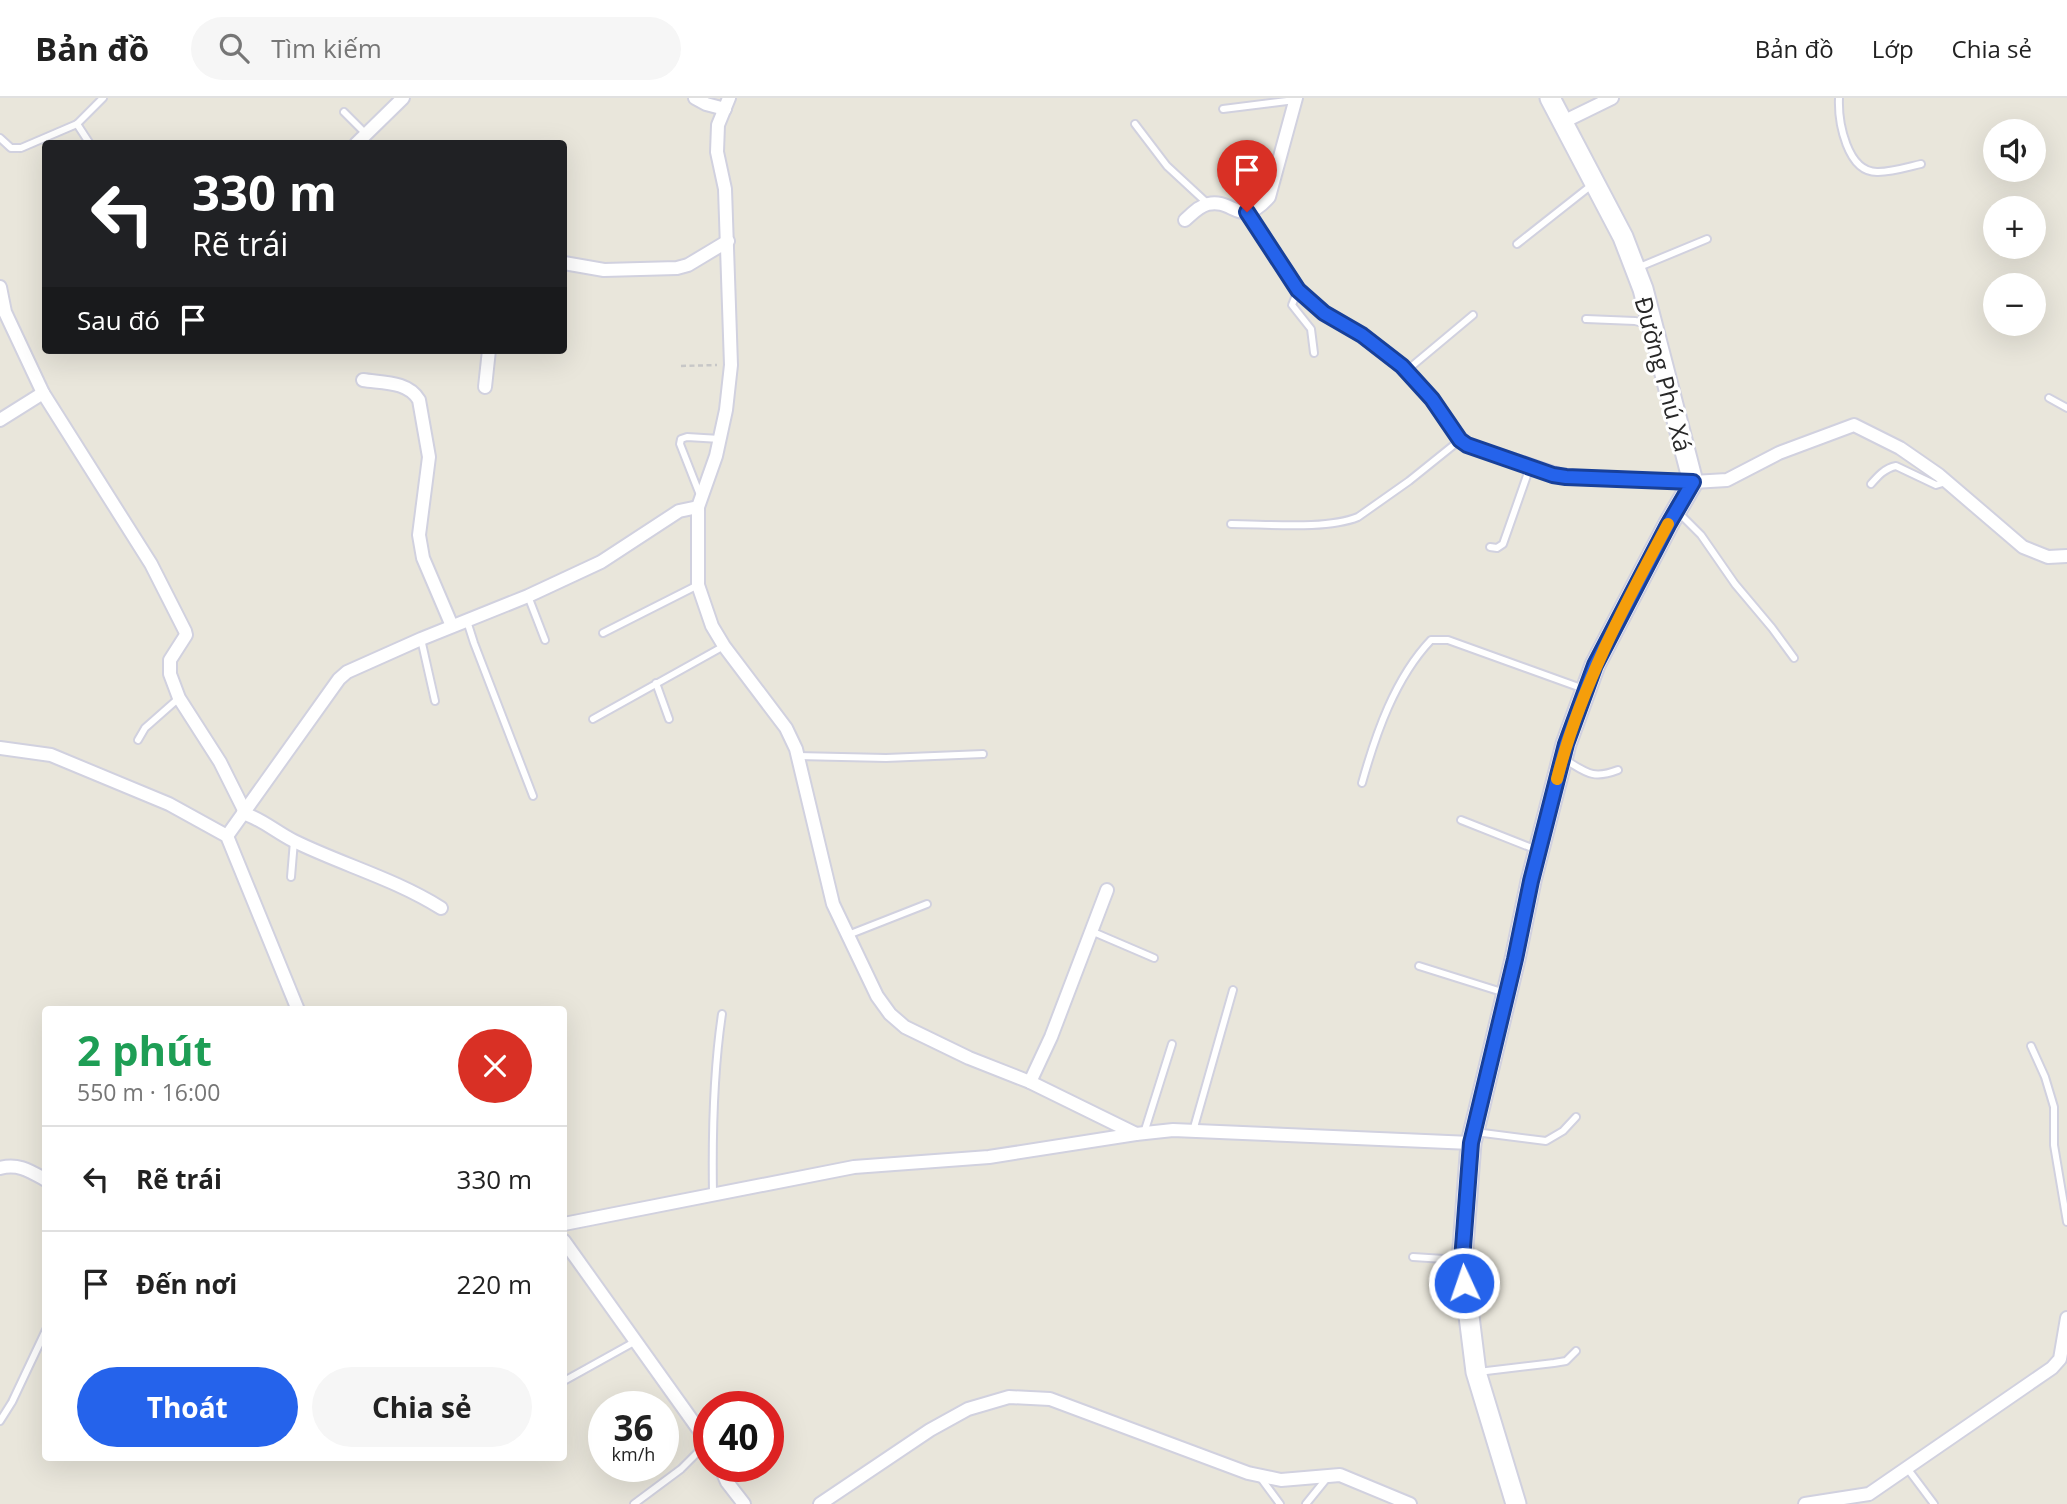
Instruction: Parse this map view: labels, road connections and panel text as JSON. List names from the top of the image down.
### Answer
{
  "streets": {
    "street": ["Đường Phú Xá"]
  },
  "page": {
    "header": "Bản đồ",
    "search": "Tìm kiếm",
    "nav": ["Bản đồ", "Lớp", "Chia sẻ"],
    "map_buttons": ["+", "−"],
    "turn": ["330 m", "Rẽ trái"],
    "then": "Sau đó",
    "heading": ["2 phút", "550 m · 16:00"],
    "list": [
      {
        "name": "Rẽ trái",
        "value": "330 m"
      },
      {
        "name": "Đến nơi",
        "value": "220 m"
      }
    ],
    "buttons": ["Thoát", "Chia sẻ"],
    "speed": "36 km/h",
    "limit": "40"
  }
}
